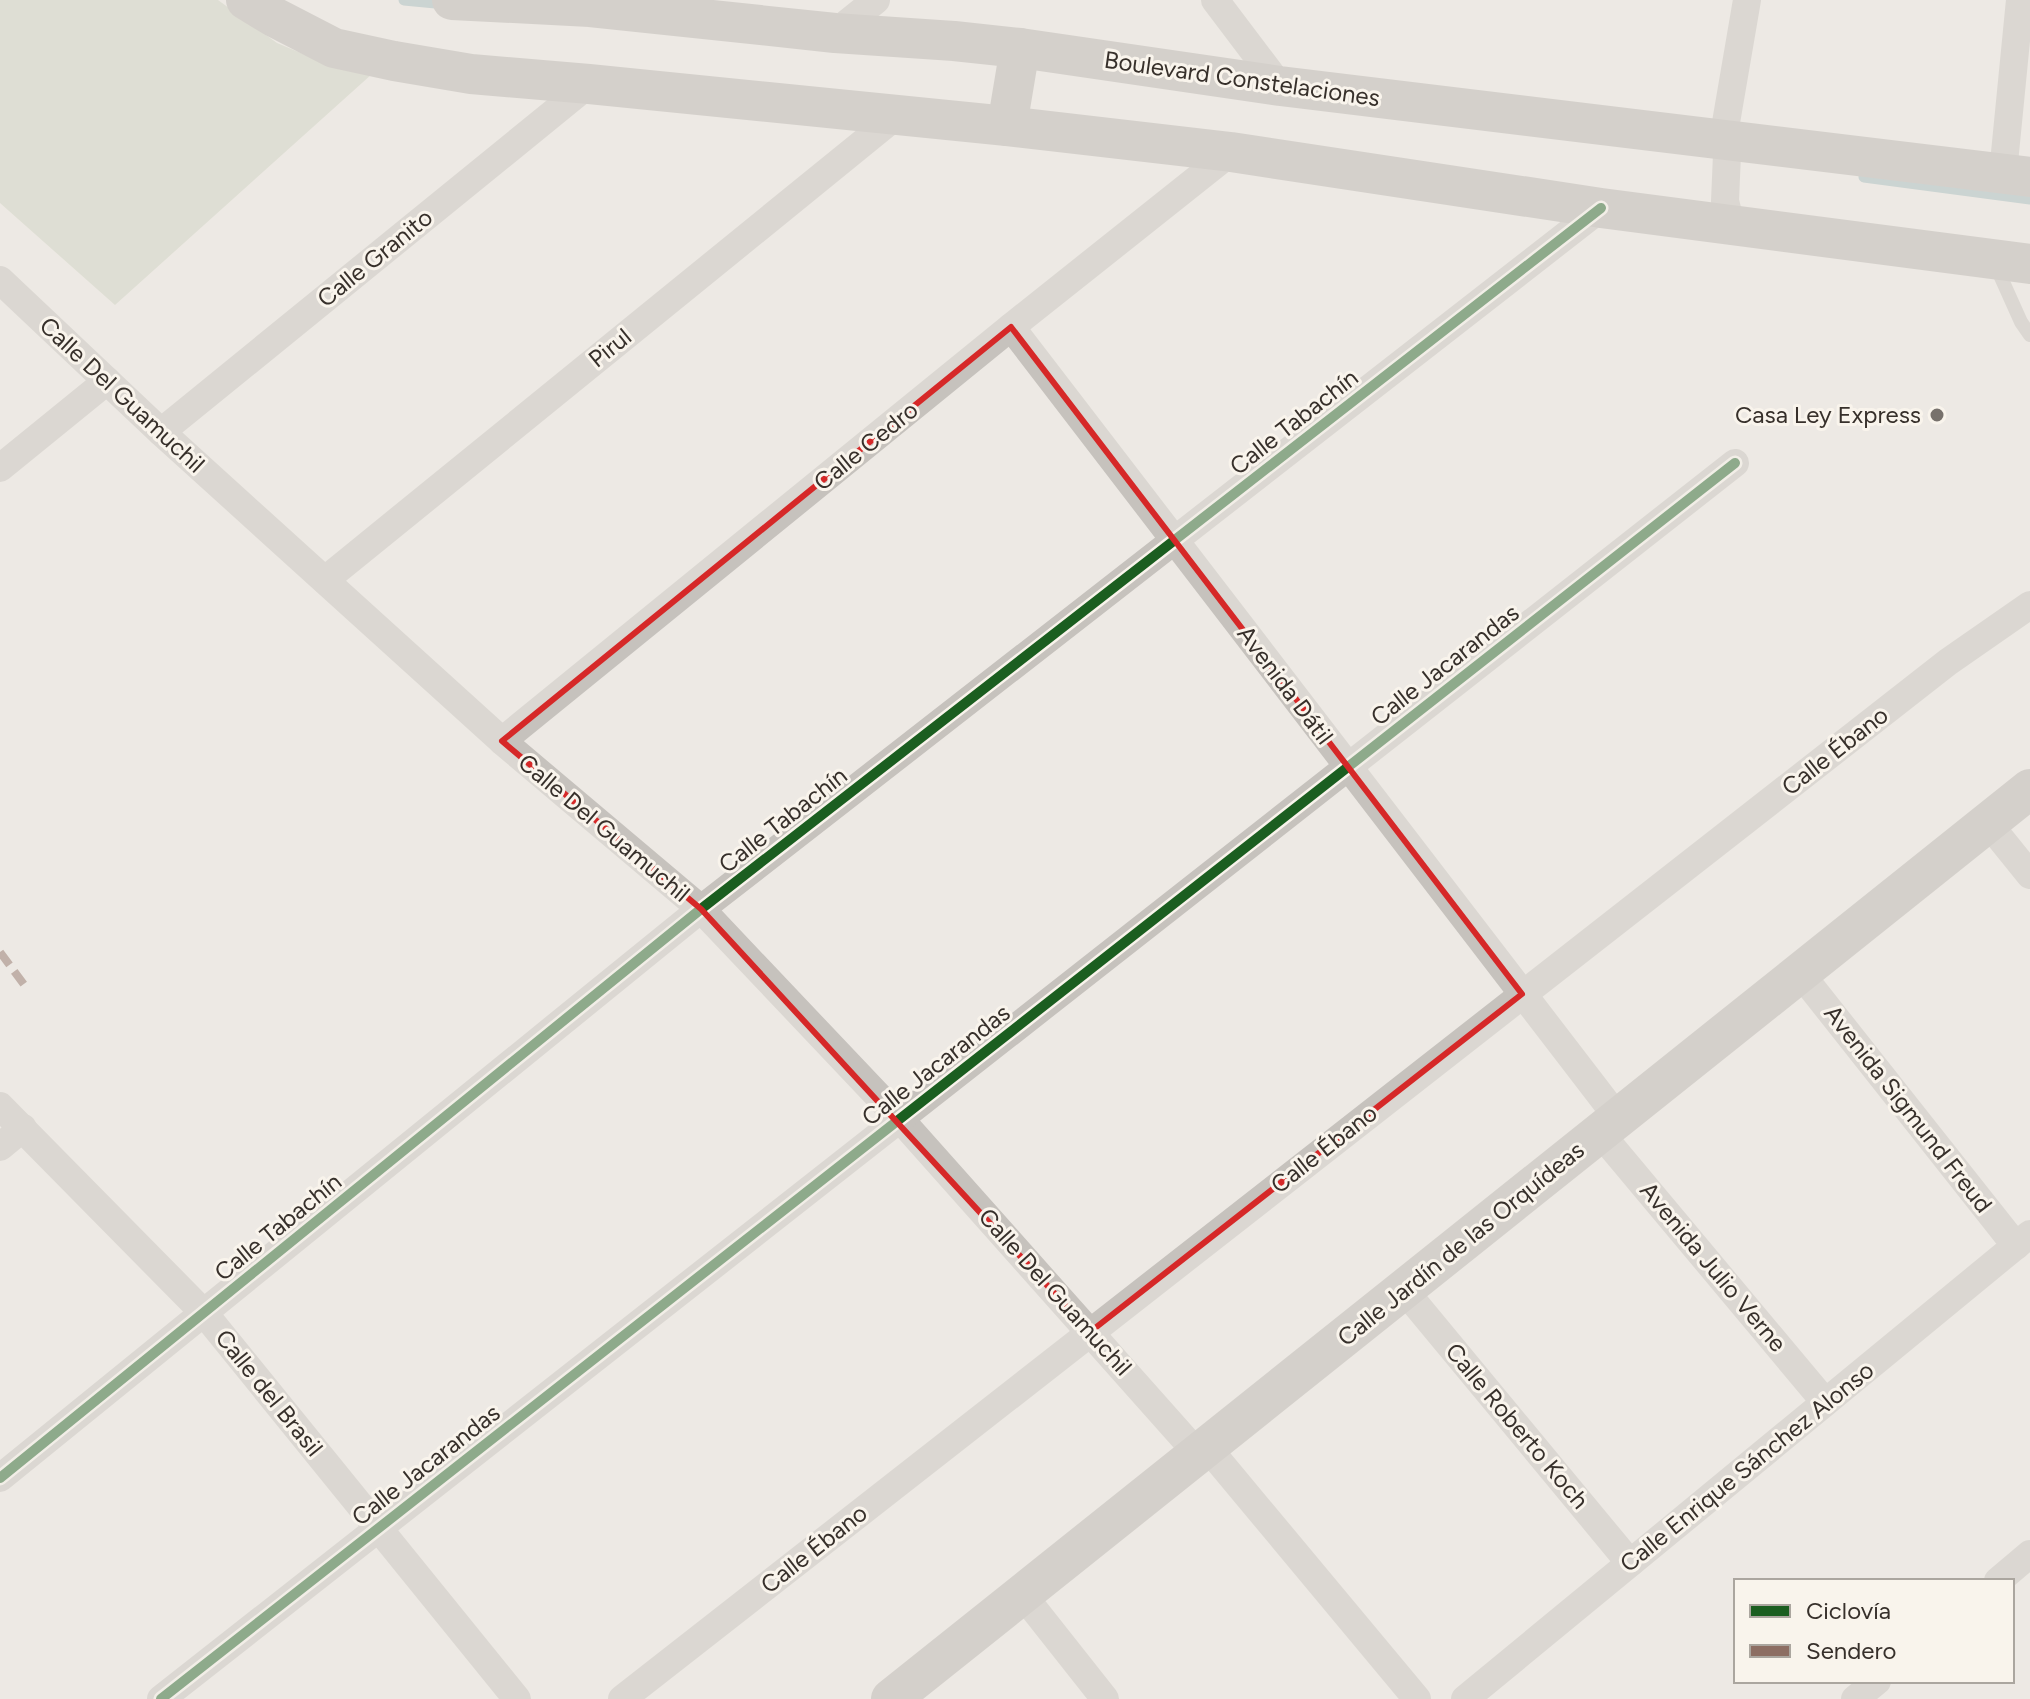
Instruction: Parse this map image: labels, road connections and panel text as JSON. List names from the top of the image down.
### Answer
{
  "streets": {
    "street": [
      "Boulevard Constelaciones",
      "Calle Granito",
      "Pirul",
      "Calle Del Guamuchil",
      "Calle Tabachín",
      "Calle Cedro",
      "Calle Jacarandas",
      "Avenida Dátil",
      "Calle Ébano",
      "Avenida Sigmund Freud",
      "Calle Jardín de las Orquídeas",
      "Avenida Julio Verne",
      "Calle del Brasil",
      "Calle Roberto Koch",
      "Calle Enrique Sánchez Alonso"
    ]
  },
  "crossings": [
    ["Calle Granito", "Calle Del Guamuchil"],
    ["Pirul", "Calle Del Guamuchil"],
    ["Calle Del Guamuchil", "Calle Tabachín"],
    ["Calle Del Guamuchil", "Calle Cedro"],
    ["Calle Del Guamuchil", "Calle Jacarandas"],
    ["Calle Del Guamuchil", "Calle Ébano"],
    ["Calle Del Guamuchil", "Calle Jardín de las Orquídeas"],
    ["Calle Tabachín", "Avenida Dátil"],
    ["Calle Tabachín", "Calle del Brasil"],
    ["Calle Cedro", "Avenida Dátil"],
    ["Calle Jacarandas", "Avenida Dátil"],
    ["Calle Jacarandas", "Calle del Brasil"],
    ["Avenida Dátil", "Calle Ébano"],
    ["Avenida Dátil", "Calle Jardín de las Orquídeas"],
    ["Avenida Dátil", "Avenida Julio Verne"],
    ["Avenida Sigmund Freud", "Calle Jardín de las Orquídeas"],
    ["Avenida Sigmund Freud", "Calle Enrique Sánchez Alonso"],
    ["Calle Jardín de las Orquídeas", "Avenida Julio Verne"],
    ["Calle Jardín de las Orquídeas", "Calle Roberto Koch"],
    ["Avenida Julio Verne", "Calle Enrique Sánchez Alonso"],
    ["Calle Roberto Koch", "Calle Enrique Sánchez Alonso"]
  ],
  "places": ["Casa Ley Express"],
  "legend": ["Ciclovía", "Sendero"]
}
